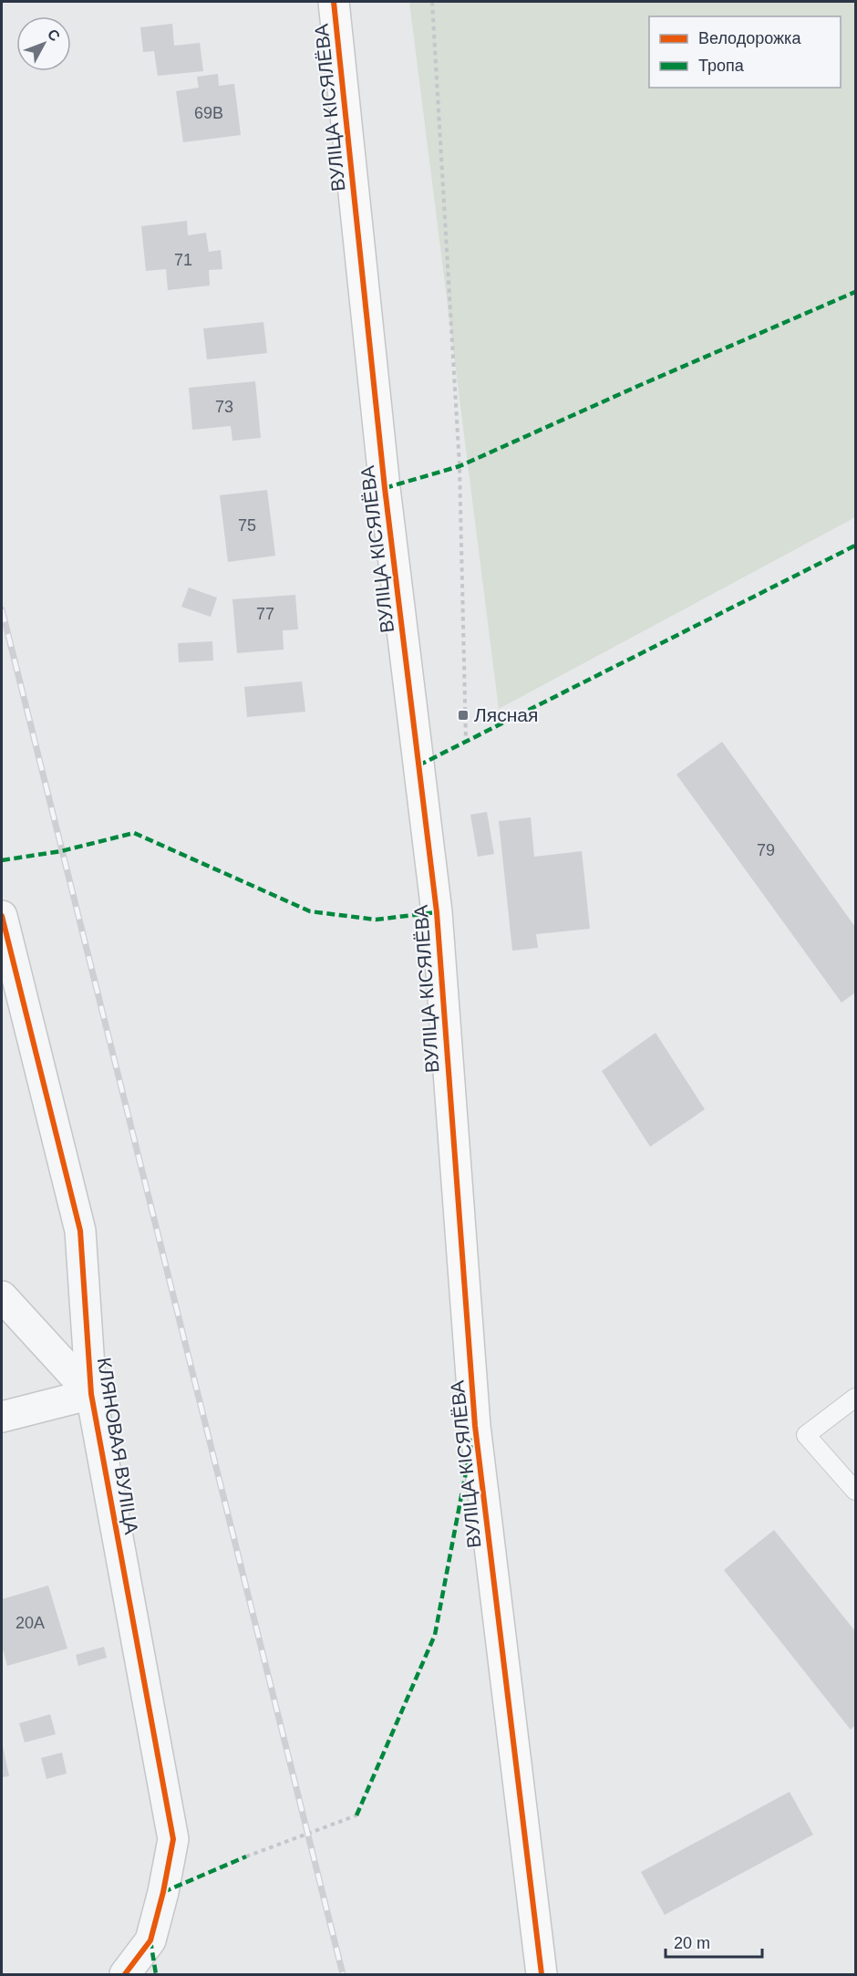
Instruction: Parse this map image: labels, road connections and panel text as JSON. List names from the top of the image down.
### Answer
{
  "streets": {
    "street": ["ВУЛІЦА КІСЯЛЁВА", "КЛЯНОВАЯ ВУЛІЦА"]
  },
  "places": {
    "transit": ["Лясная"]
  },
  "house_numbers": [
    "69В",
    "71",
    "73",
    "75",
    "77",
    "79",
    "20А"
  ],
  "legend": ["Велодорожка", "Тропа"],
  "scale_bar": "20 m",
  "north": "top right"
}
